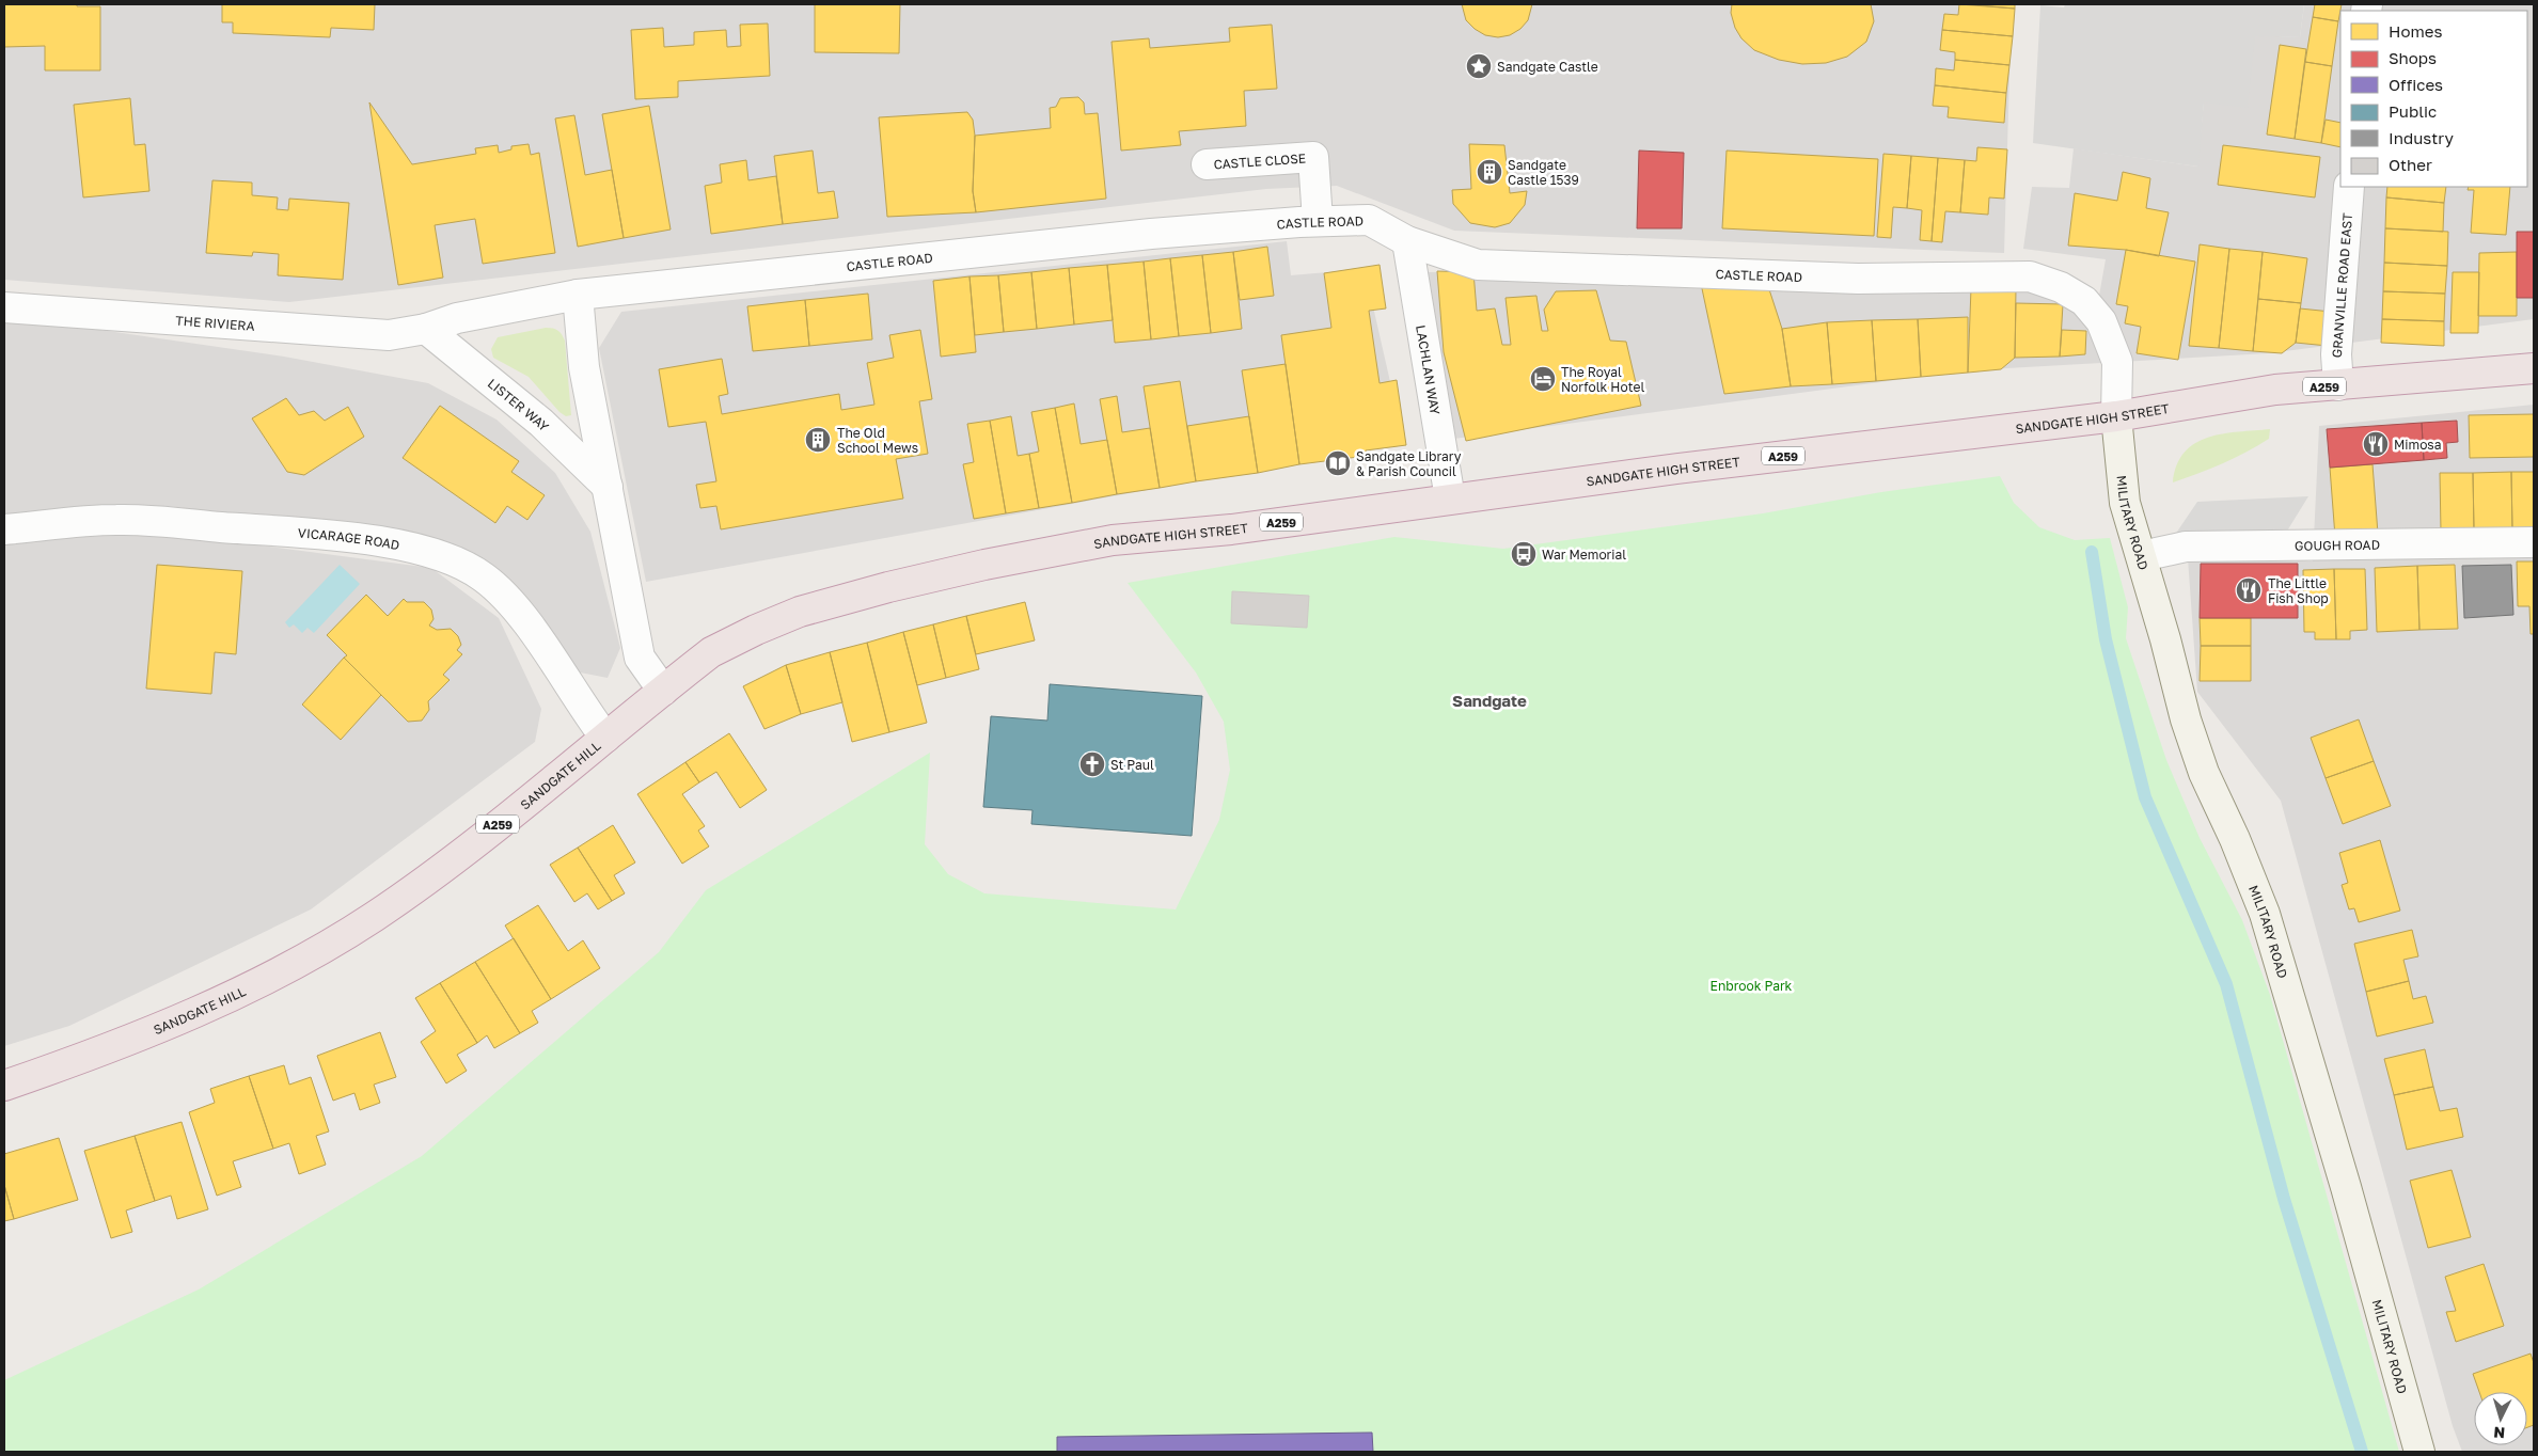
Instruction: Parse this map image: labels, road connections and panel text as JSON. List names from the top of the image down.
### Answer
{
  "streets": {
    "highway": ["A259", "SANDGATE HIGH STREET", "SANDGATE HILL"],
    "main road": ["MILITARY ROAD"],
    "street": [
      "CASTLE CLOSE",
      "CASTLE ROAD",
      "GRANVILLE ROAD EAST",
      "THE RIVIERA",
      "LACHLAN WAY",
      "LISTER WAY",
      "VICARAGE ROAD",
      "GOUGH ROAD"
    ]
  },
  "crossings": [
    ["CASTLE CLOSE", "CASTLE ROAD"],
    ["CASTLE ROAD", "THE RIVIERA"],
    ["CASTLE ROAD", "LACHLAN WAY"],
    ["CASTLE ROAD", "LISTER WAY"],
    ["CASTLE ROAD", "SANDGATE HIGH STREET"],
    ["CASTLE ROAD", "MILITARY ROAD"],
    ["GRANVILLE ROAD EAST", "SANDGATE HIGH STREET"],
    ["THE RIVIERA", "LISTER WAY"],
    ["LACHLAN WAY", "SANDGATE HIGH STREET"],
    ["SANDGATE HIGH STREET", "MILITARY ROAD"],
    ["SANDGATE HIGH STREET", "SANDGATE HILL"],
    ["MILITARY ROAD", "GOUGH ROAD"],
    ["VICARAGE ROAD", "SANDGATE HILL"]
  ],
  "districts": ["Sandgate"],
  "parks": ["Enbrook Park"],
  "places": {
    "place": ["Sandgate Castle"],
    "building": ["Sandgate Castle 1539", "The Old School Mews"],
    "hotel": ["The Royal Norfolk Hotel"],
    "restaurant": ["Mimosa", "The Little Fish Shop"],
    "library": ["Sandgate Library & Parish Council"],
    "bus stop": ["War Memorial"],
    "church": ["St Paul"]
  },
  "legend": [
    "Homes",
    "Shops",
    "Offices",
    "Public",
    "Industry",
    "Other"
  ],
  "north": "bottom"
}
